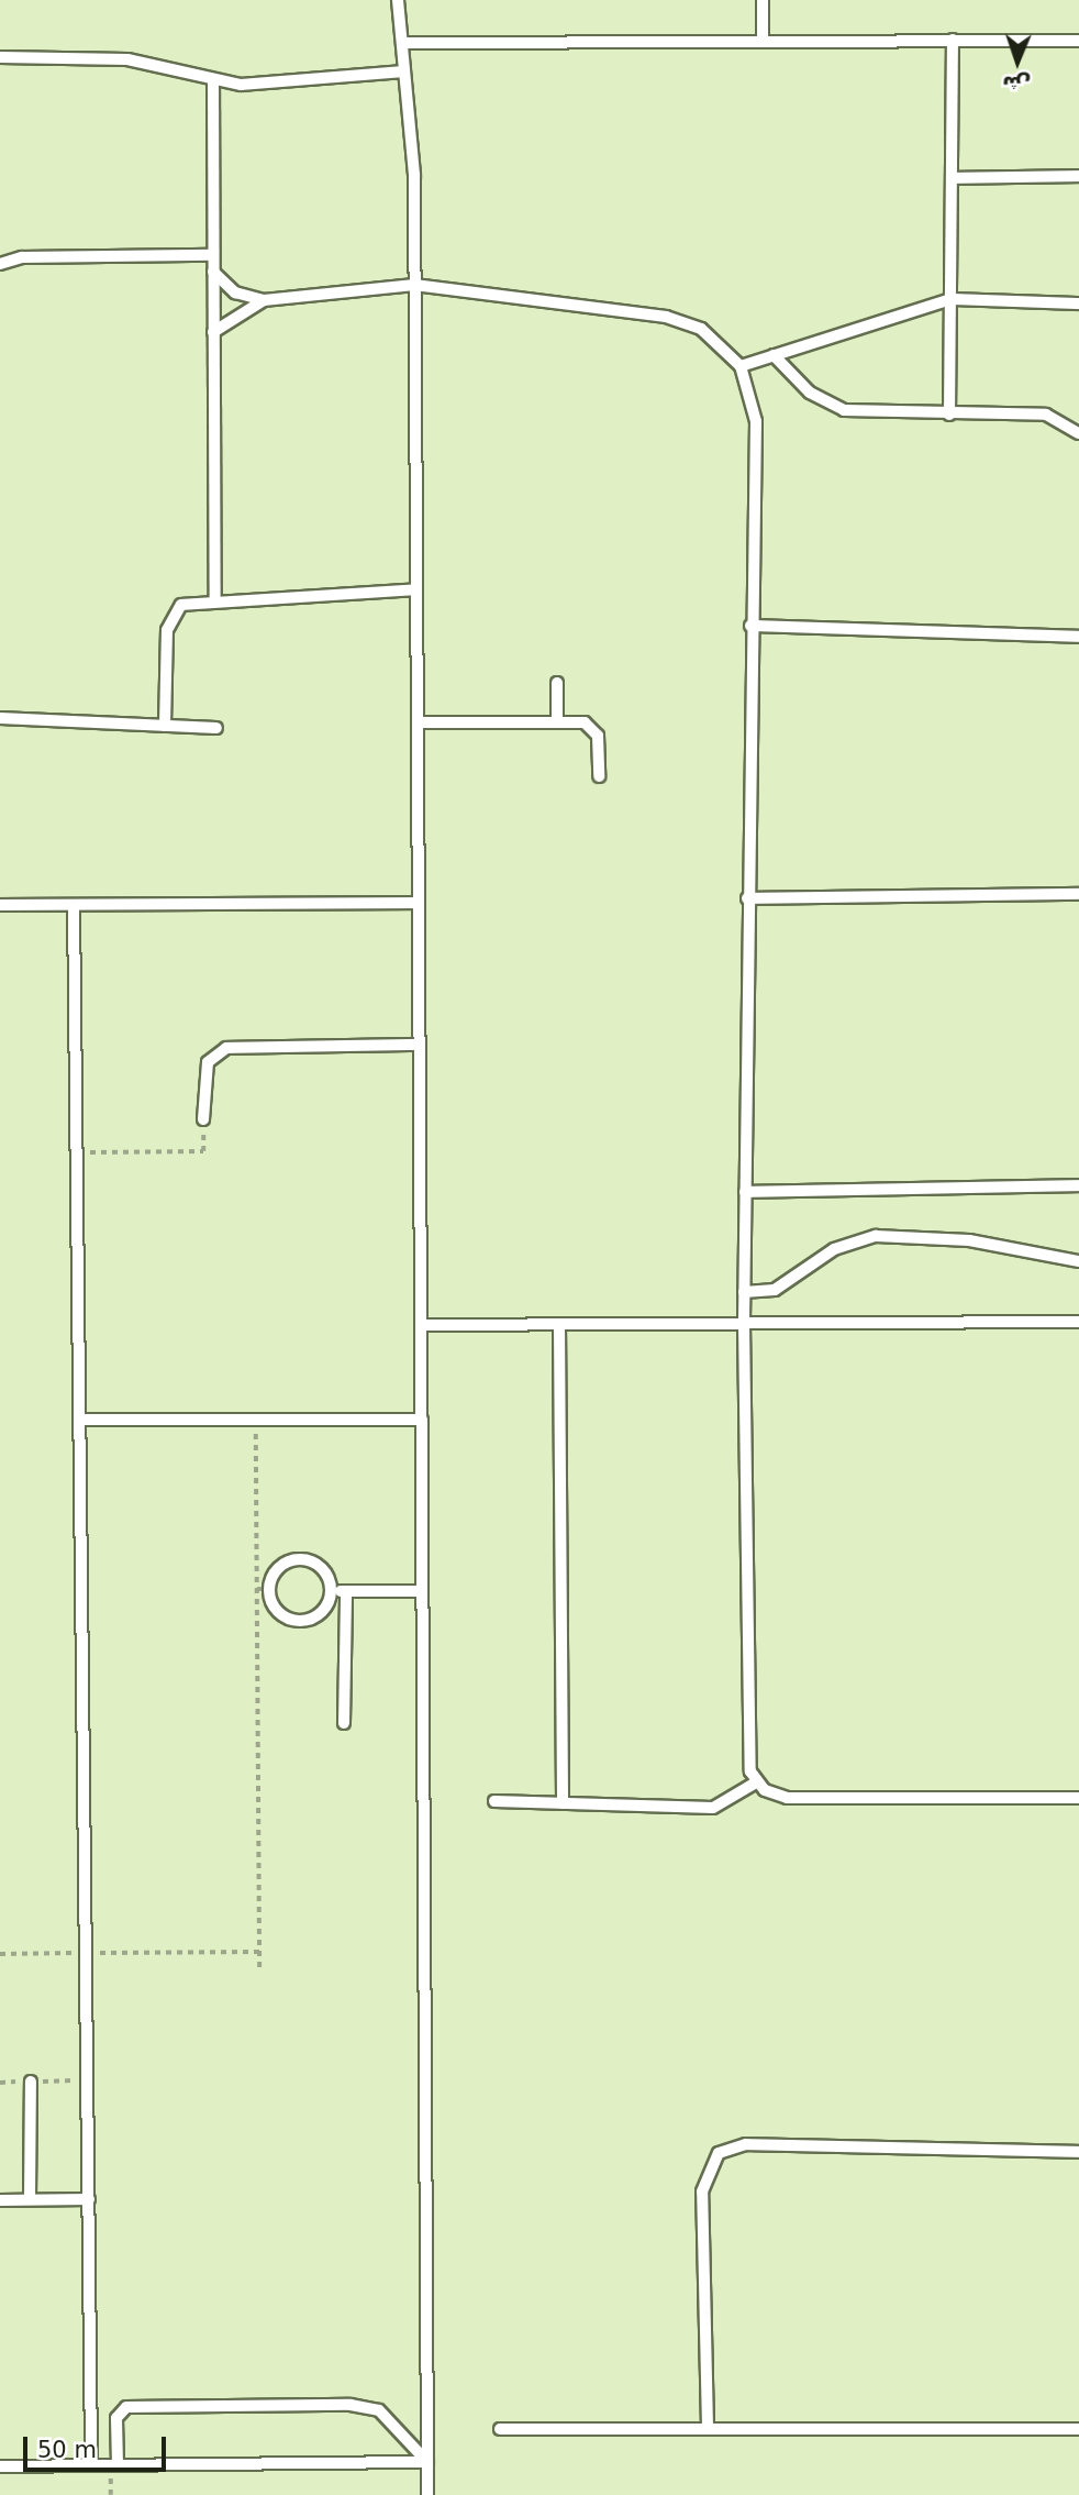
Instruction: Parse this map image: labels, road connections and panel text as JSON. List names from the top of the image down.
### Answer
{
  "scale_bar": "50 m",
  "north": "bottom"
}
